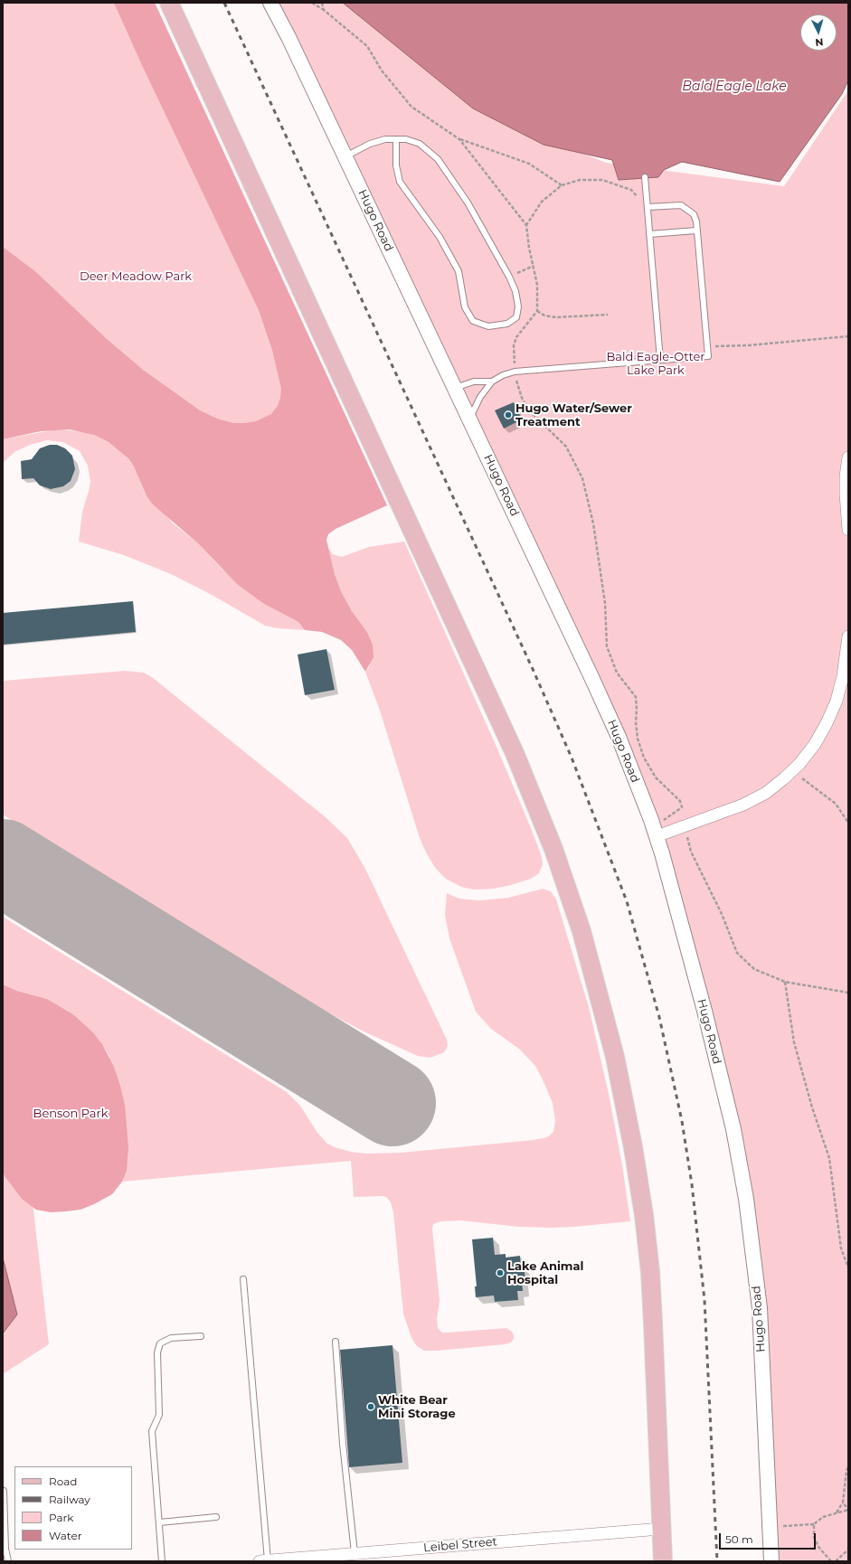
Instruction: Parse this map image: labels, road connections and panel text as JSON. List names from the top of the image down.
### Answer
{
  "streets": {
    "street": ["Hugo Road", "Leibel Street"]
  },
  "water": ["Bald Eagle Lake"],
  "parks": ["Deer Meadow Park", "Bald Eagle-Otter Lake Park", "Benson Park"],
  "places": ["Hugo Water/Sewer Treatment", "Lake Animal Hospital", "White Bear Mini Storage"],
  "legend": [
    "Road",
    "Railway",
    "Park",
    "Water"
  ],
  "scale_bar": "50 m",
  "north": "bottom"
}
